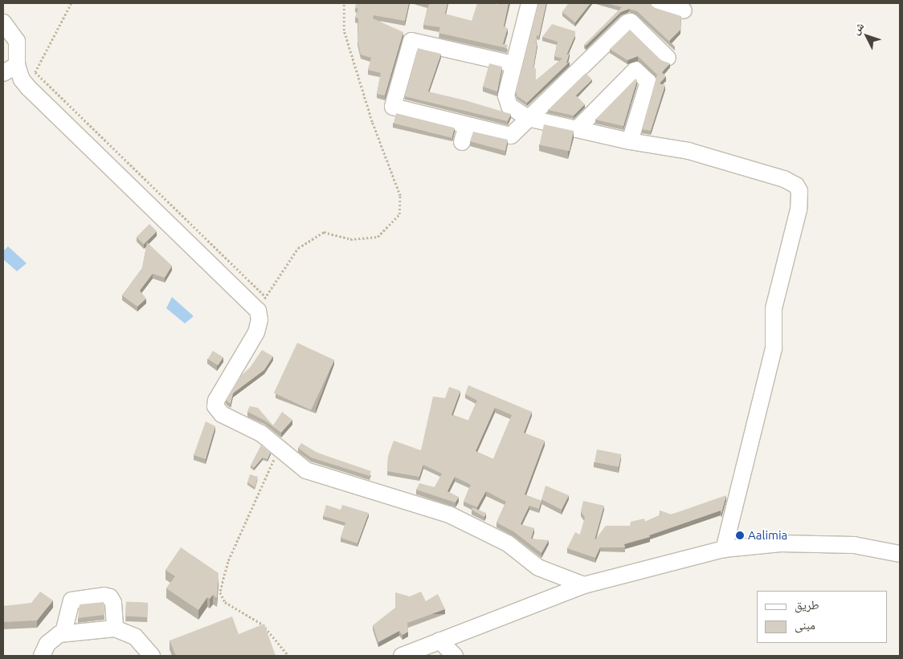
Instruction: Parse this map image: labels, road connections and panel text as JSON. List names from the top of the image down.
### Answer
{
  "places": ["Aalimia"],
  "legend": ["طريق", "مبنى"],
  "north": "top left"
}
